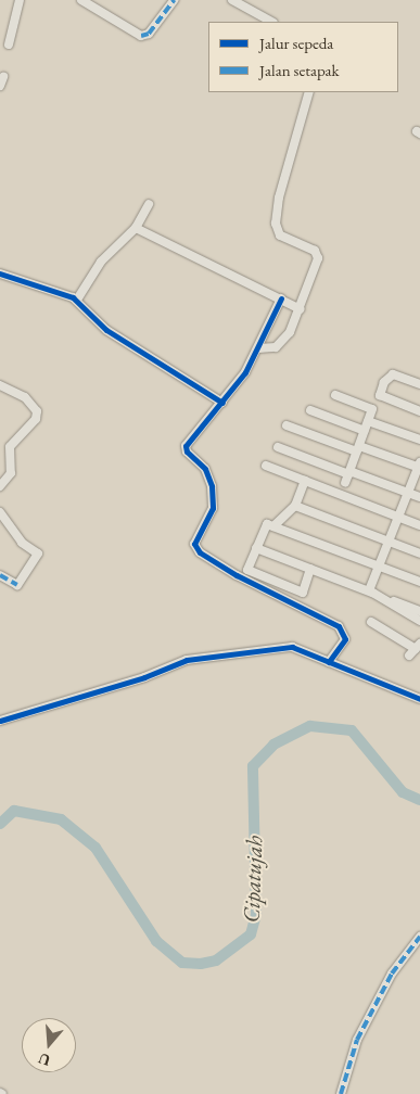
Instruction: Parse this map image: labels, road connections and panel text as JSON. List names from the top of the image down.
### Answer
{
  "water": ["Cipatujah"],
  "legend": ["Jalur sepeda", "Jalan setapak"],
  "north": "bottom"
}
